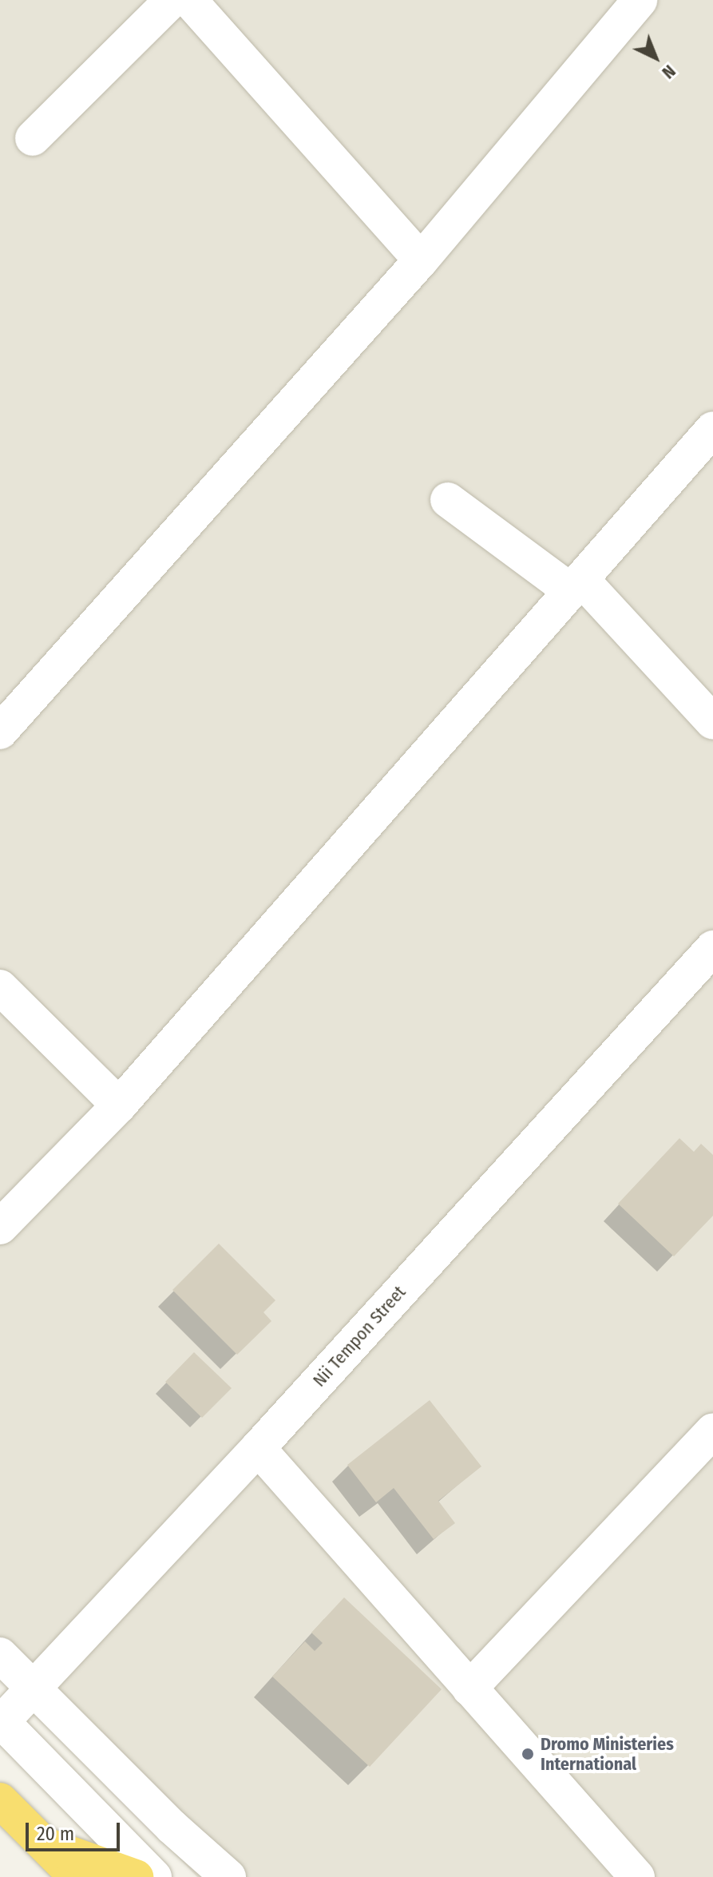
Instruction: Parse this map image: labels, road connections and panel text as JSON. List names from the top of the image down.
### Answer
{
  "streets": {
    "street": ["Nii Tempon Street"]
  },
  "places": ["Dromo Ministeries International"],
  "scale_bar": "20 m",
  "north": "bottom right"
}
